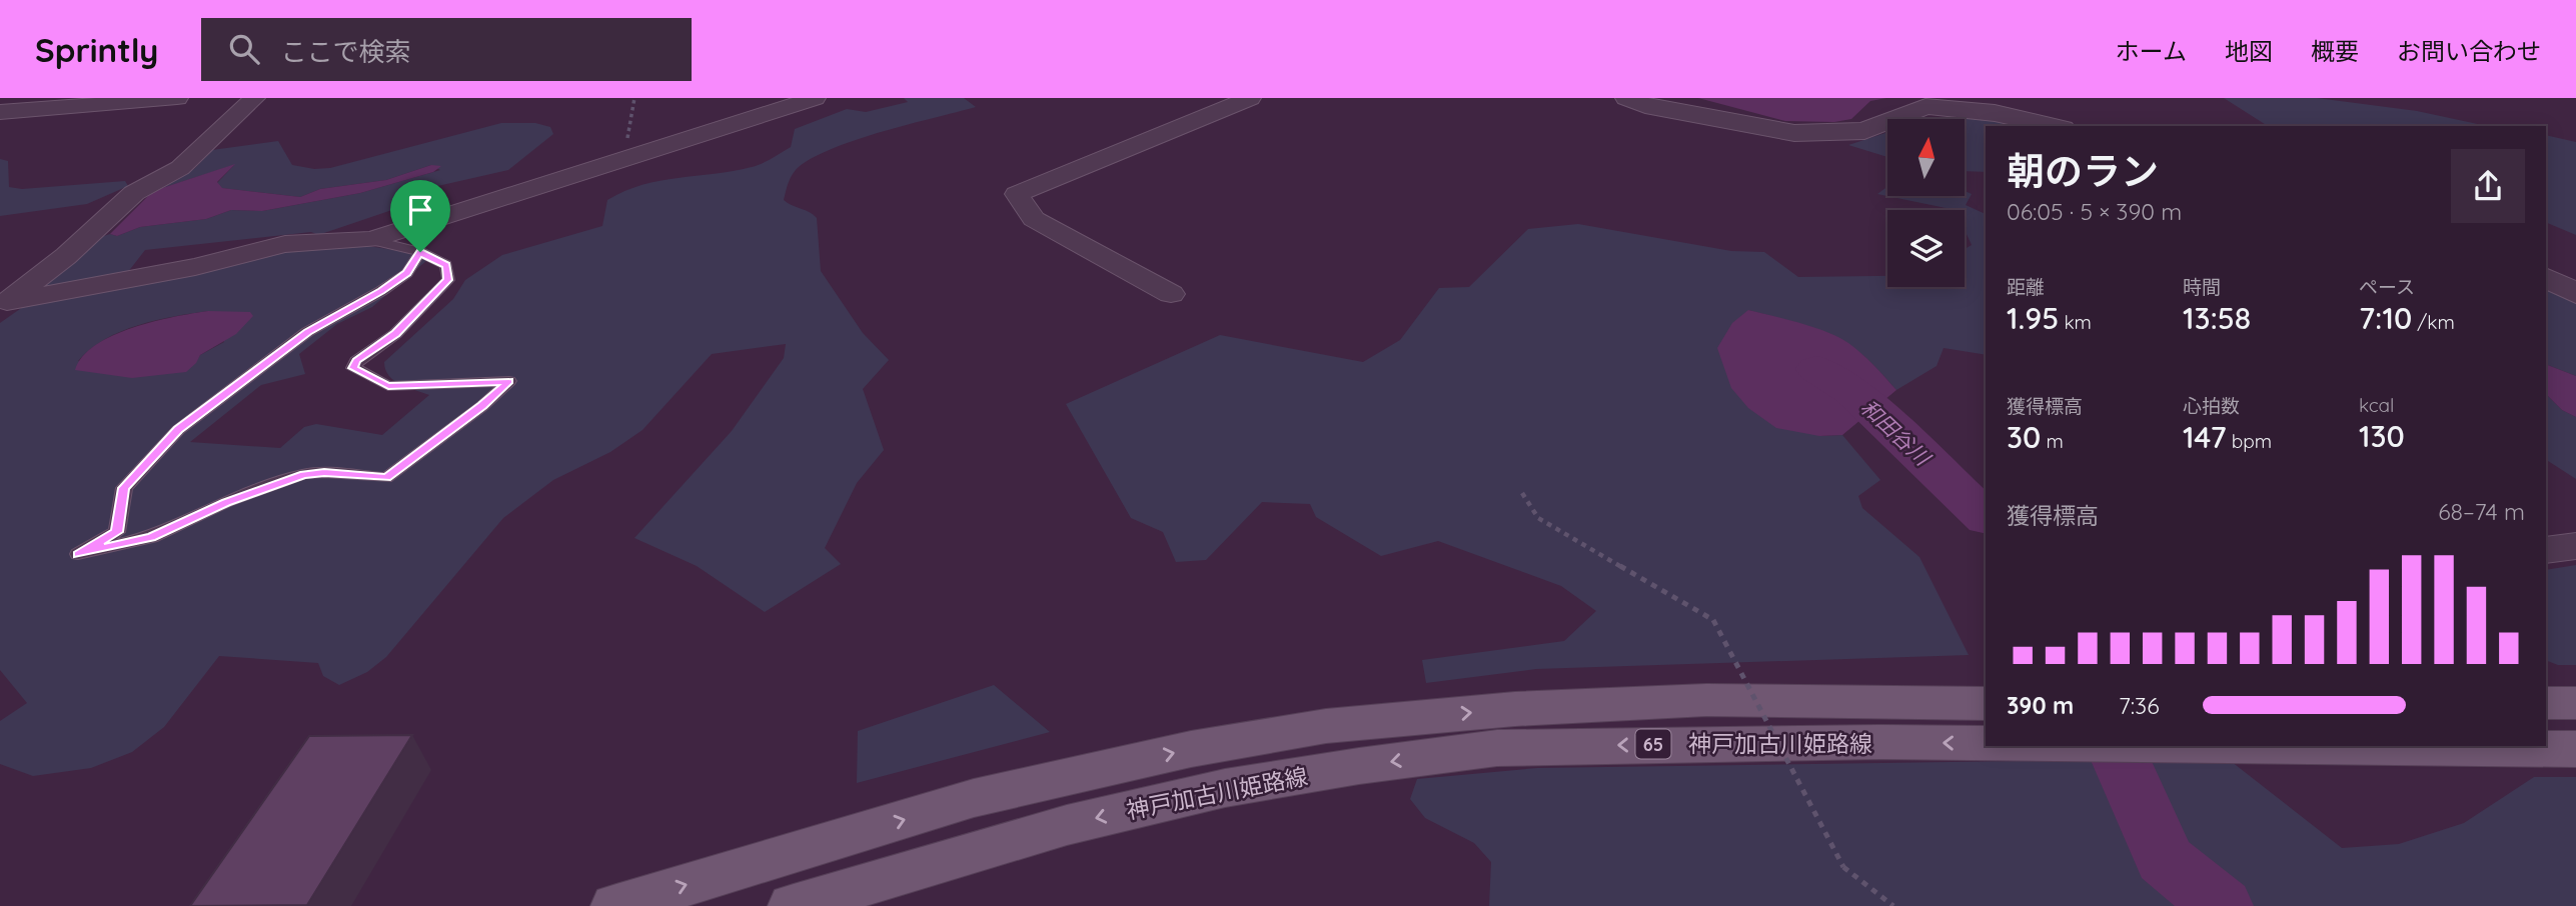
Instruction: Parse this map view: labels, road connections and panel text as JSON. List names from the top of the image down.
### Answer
{
  "streets": {
    "main road": ["神戸加古川姫路線", "65"]
  },
  "water": ["和田谷川"],
  "north": "top",
  "page": {
    "header": "Sprintly",
    "search": "ここで検索",
    "nav": [
      "ホーム",
      "地図",
      "概要",
      "お問い合わせ"
    ],
    "heading": ["朝のラン", "06:05 · 5 × 390 m"],
    "stats": [
      ["距離", "1.95 km"],
      ["時間", "13:58"],
      ["ペース", "7:10 /km"],
      ["獲得標高", "30 m"],
      ["心拍数", "147 bpm"],
      ["kcal", "130"]
    ],
    "chart": ["獲得標高", "68–74 m"],
    "list": [
      {
        "name": "390 m",
        "note": "7:36"
      }
    ]
  }
}
